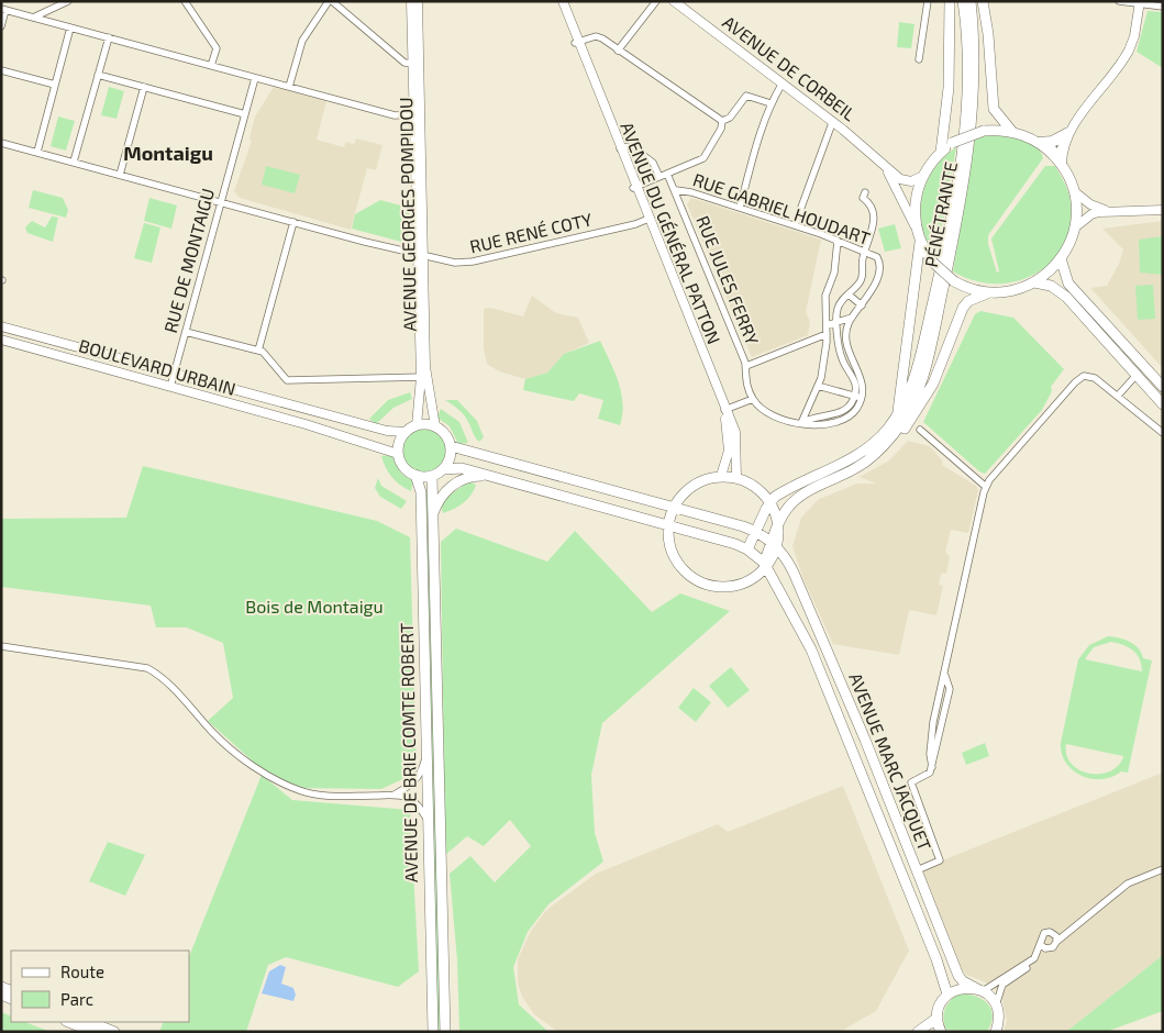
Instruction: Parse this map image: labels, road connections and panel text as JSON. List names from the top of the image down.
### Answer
{
  "streets": {
    "main road": [
      "AVENUE DE CORBEIL",
      "AVENUE GEORGES POMPIDOU",
      "PÉNÉTRANTE",
      "AVENUE DU GÉNÉRAL PATTON",
      "BOULEVARD URBAIN",
      "AVENUE DE BRIE COMTE ROBERT",
      "AVENUE MARC JACQUET"
    ],
    "street": [
      "RUE GABRIEL HOUDART",
      "RUE RENÉ COTY",
      "RUE DE MONTAIGU",
      "RUE JULES FERRY"
    ]
  },
  "crossings": [
    ["RUE GABRIEL HOUDART", "RUE JULES FERRY"],
    ["AVENUE GEORGES POMPIDOU", "RUE RENÉ COTY"],
    ["AVENUE GEORGES POMPIDOU", "BOULEVARD URBAIN"],
    ["AVENUE GEORGES POMPIDOU", "AVENUE DE BRIE COMTE ROBERT"],
    ["RUE RENÉ COTY", "AVENUE DU GÉNÉRAL PATTON"],
    ["RUE RENÉ COTY", "RUE DE MONTAIGU"],
    ["RUE DE MONTAIGU", "BOULEVARD URBAIN"],
    ["BOULEVARD URBAIN", "AVENUE DE BRIE COMTE ROBERT"]
  ],
  "districts": ["Montaigu"],
  "parks": ["Bois de Montaigu"],
  "legend": ["Route", "Parc"]
}
